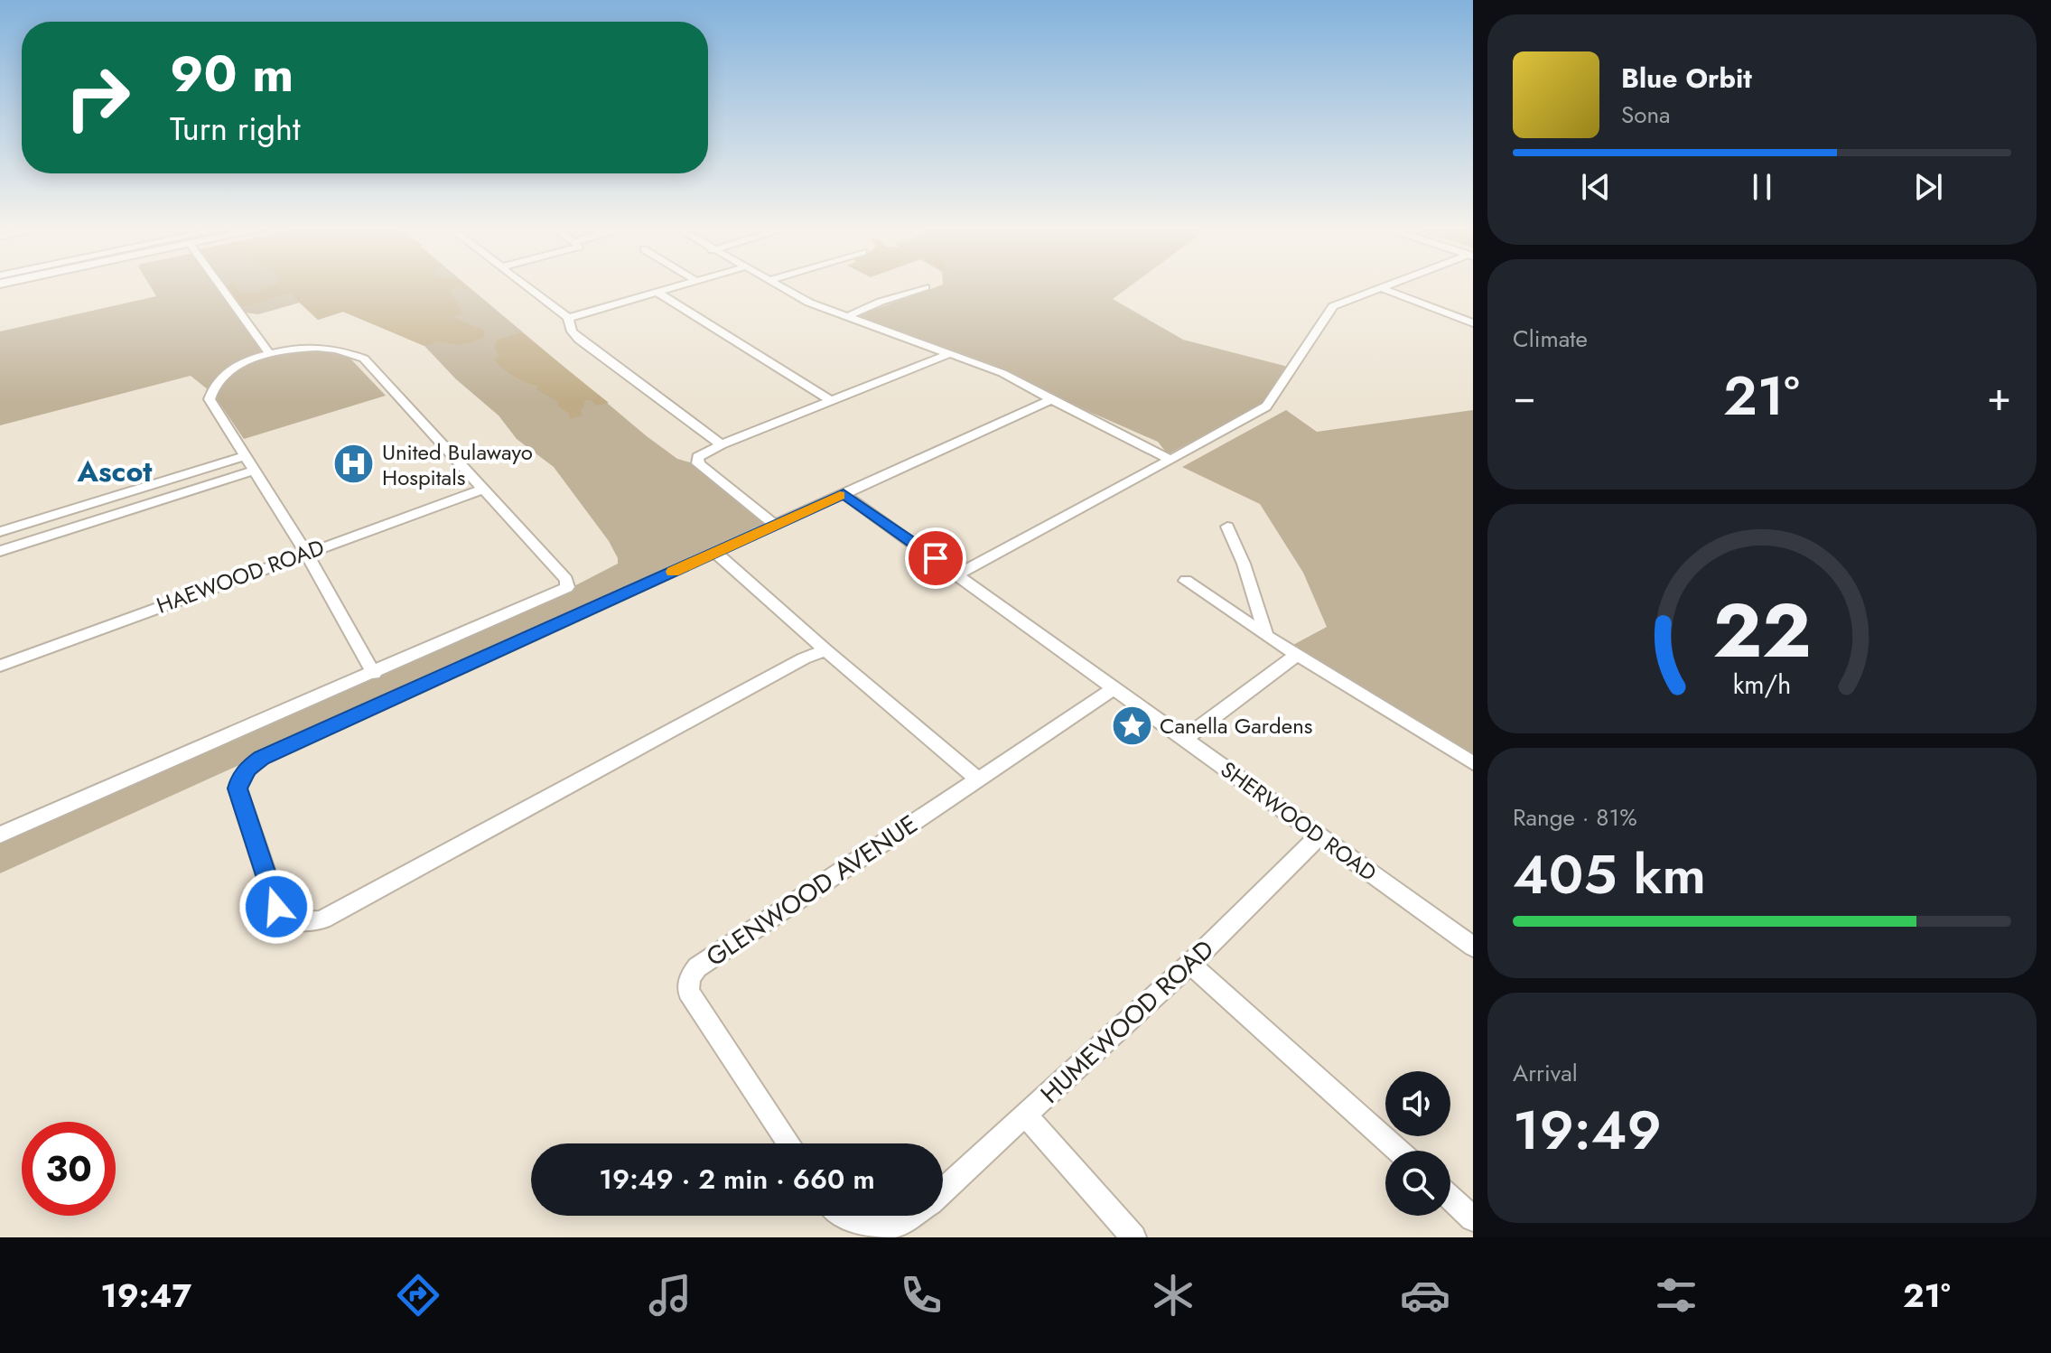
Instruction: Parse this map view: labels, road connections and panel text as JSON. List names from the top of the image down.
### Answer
{
  "streets": {
    "street": [
      "HAEWOOD ROAD",
      "SHERWOOD ROAD",
      "GLENWOOD AVENUE",
      "HUMEWOOD ROAD"
    ]
  },
  "crossings": [
    ["SHERWOOD ROAD", "GLENWOOD AVENUE"],
    ["SHERWOOD ROAD", "HUMEWOOD ROAD"]
  ],
  "districts": ["Ascot"],
  "places": {
    "hospital": ["United Bulawayo Hospitals"],
    "place": ["Canella Gardens"]
  },
  "page": {
    "turn": ["90 m", "Turn right"],
    "song": ["Blue Orbit", "Sona"],
    "tile": [
      "Climate",
      ["Range · 81%", "405 km"],
      ["Arrival", "19:49"]
    ],
    "heat": ["−", "21°", "+"],
    "limit": "30",
    "trip": "19:49 · 2 min · 660 m",
    "tabs": ["19:47", "21°"],
    "gauge": ["22", "km/h"]
  }
}
